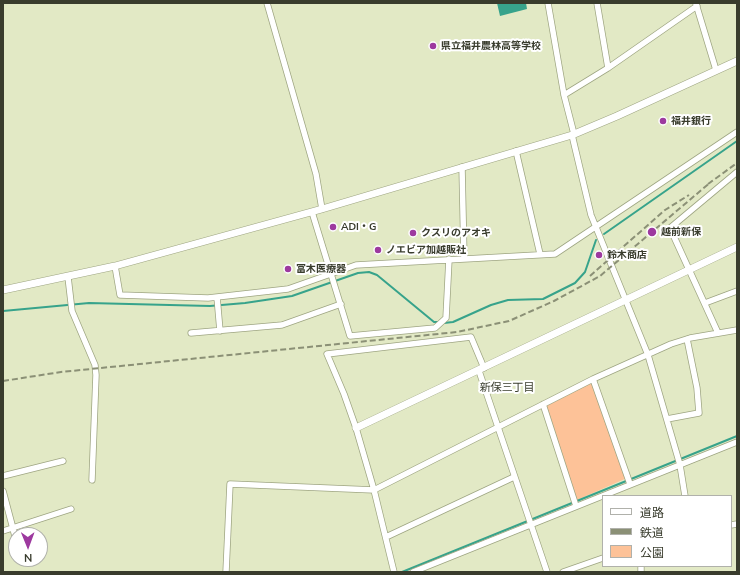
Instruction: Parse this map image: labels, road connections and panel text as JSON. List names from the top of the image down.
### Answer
{
  "districts": ["新保三丁目"],
  "places": [
    "県立福井農林高等学校",
    "福井銀行",
    "ADI・G",
    "越前新保",
    "クスリのアオキ",
    "ノエビア加越販社",
    "鈴木商店",
    "冨木医療器"
  ],
  "legend": ["道路", "鉄道", "公園"],
  "north": "bottom"
}
